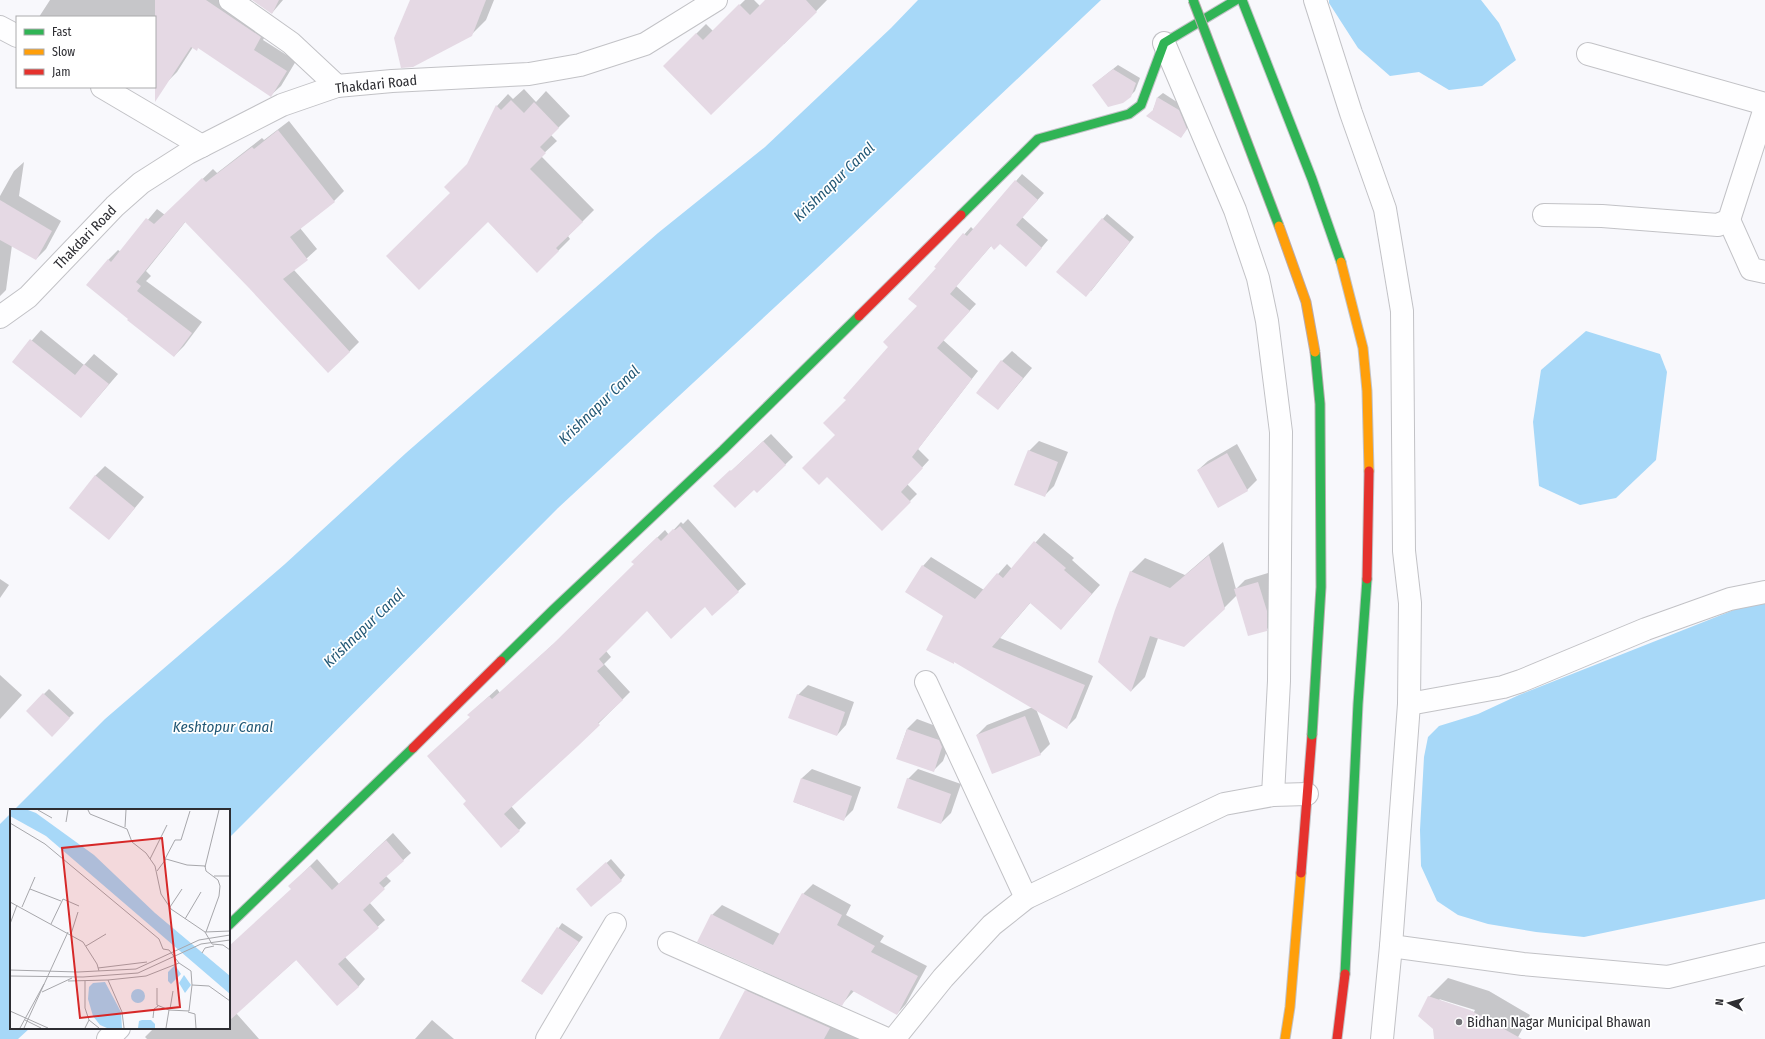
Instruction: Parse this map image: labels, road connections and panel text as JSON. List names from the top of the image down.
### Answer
{
  "streets": {
    "street": ["Thakdari Road"]
  },
  "water": ["Krishnapur Canal", "Keshtopur Canal"],
  "places": ["Bidhan Nagar Municipal Bhawan"],
  "legend": ["Fast", "Slow", "Jam"],
  "north": "left"
}
